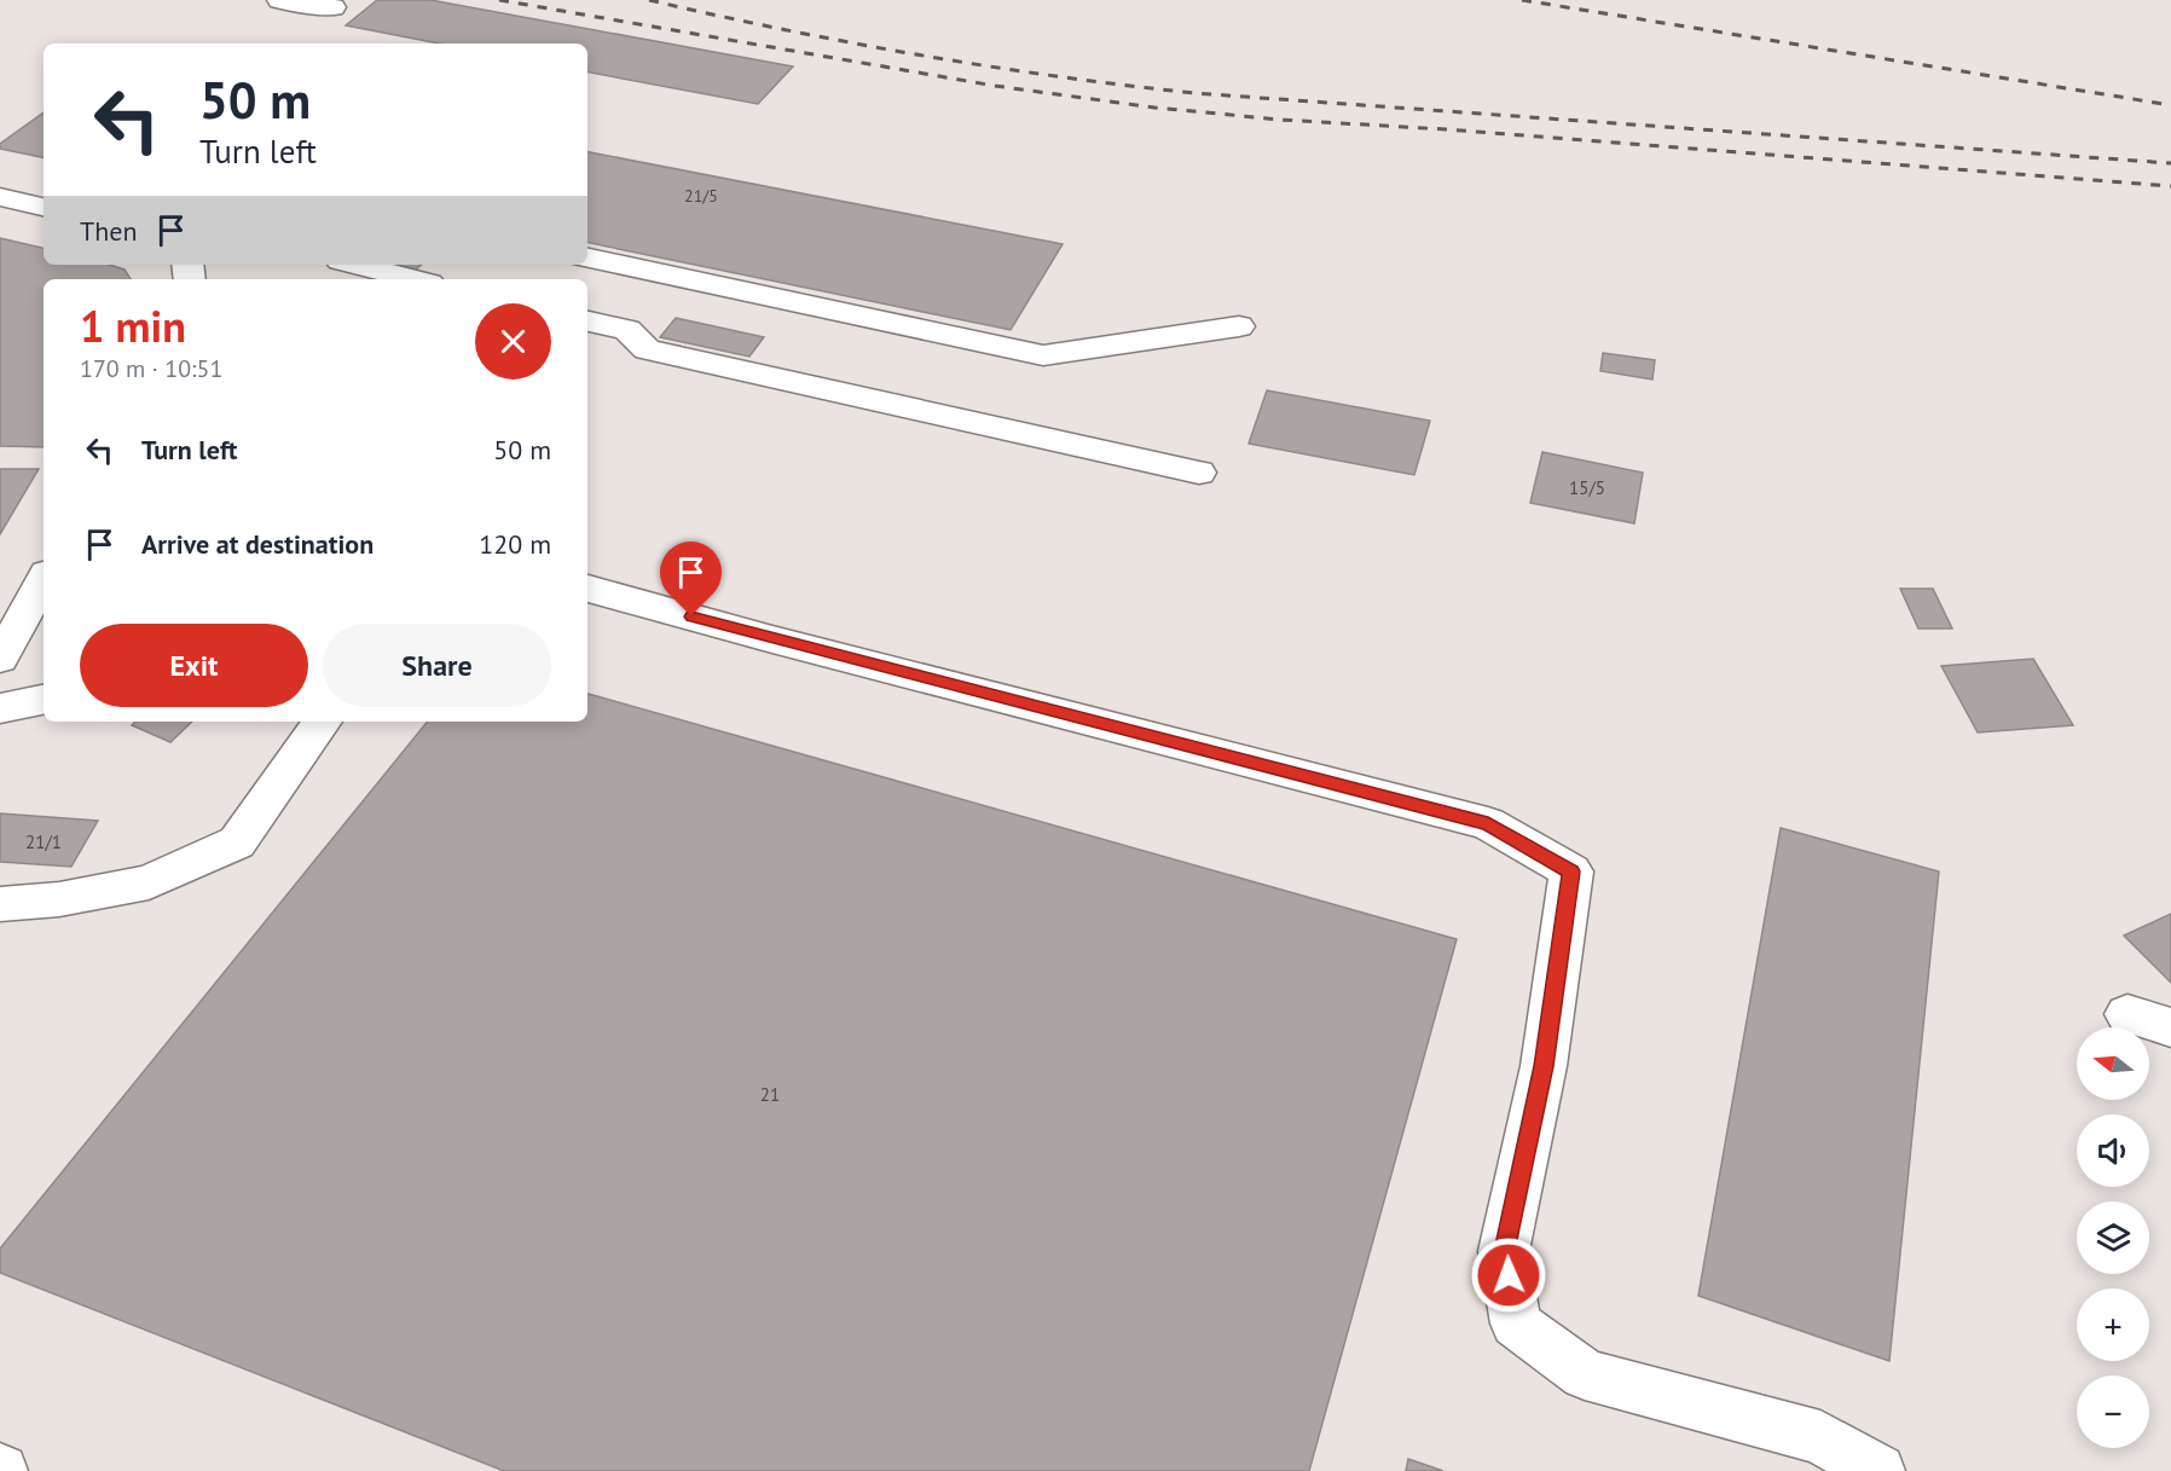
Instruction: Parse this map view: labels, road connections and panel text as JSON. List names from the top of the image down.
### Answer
{
  "house_numbers": [
    "21/5",
    "15/5",
    "21/1",
    "21"
  ],
  "north": "left",
  "page": {
    "turn": ["50 m", "Turn left"],
    "then": "Then",
    "heading": ["1 min", "170 m · 10:51"],
    "list": [
      {
        "name": "Turn left",
        "value": "50 m"
      },
      {
        "name": "Arrive at destination",
        "value": "120 m"
      }
    ],
    "buttons": ["Exit", "Share"],
    "map_buttons": ["+", "−"]
  }
}
